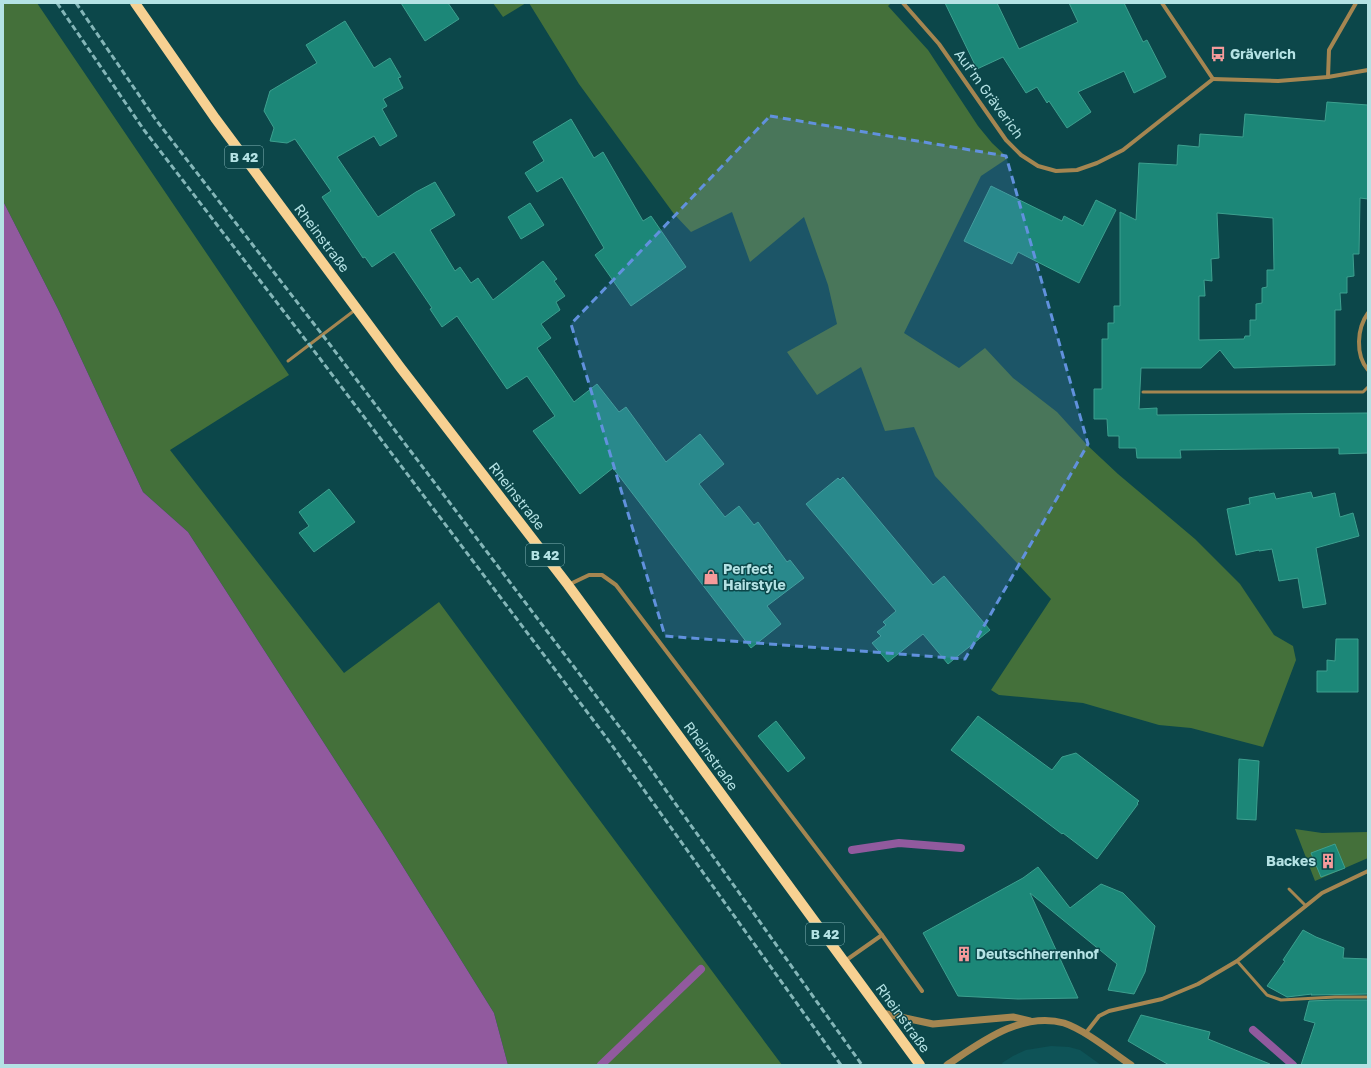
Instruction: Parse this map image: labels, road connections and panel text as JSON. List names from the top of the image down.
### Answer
{
  "streets": {
    "main road": ["B 42", "Rheinstraße"],
    "street": ["Auf'm Gräverich"]
  },
  "places": {
    "bus stop": ["Gräverich"],
    "shop": ["Perfect Hairstyle"],
    "building": ["Backes", "Deutschherrenhof"]
  }
}
